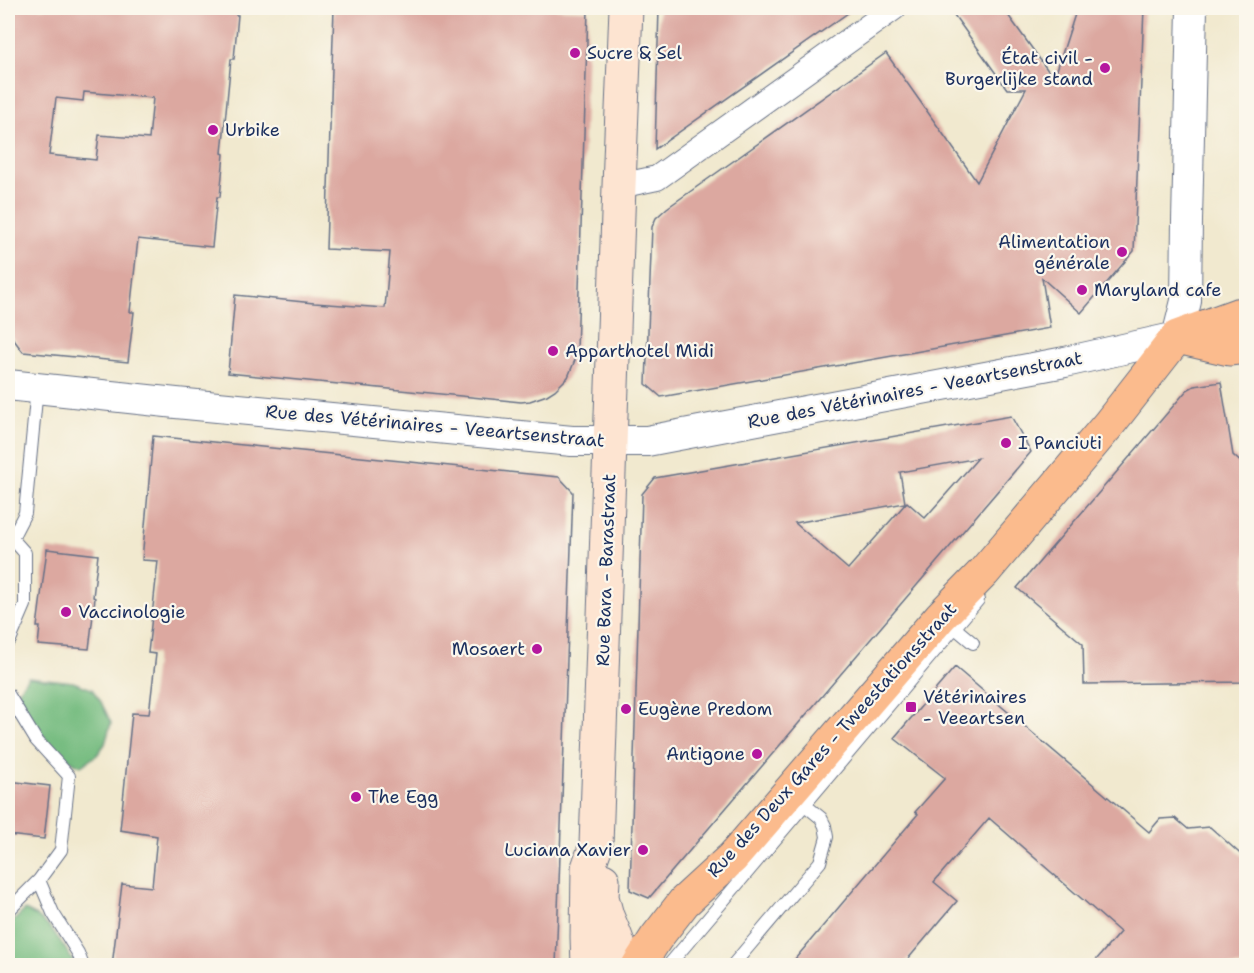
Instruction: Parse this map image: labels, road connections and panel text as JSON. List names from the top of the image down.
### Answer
{
  "streets": {
    "main road": ["Rue des Vétérinaires - Veeartsenstraat", "Rue Bara - Barastraat", "Rue des Deux Gares - Tweestationsstraat"]
  },
  "crossings": [
    ["Rue des Vétérinaires - Veeartsenstraat", "Rue Bara - Barastraat"],
    ["Rue des Vétérinaires - Veeartsenstraat", "Rue des Deux Gares - Tweestationsstraat"]
  ],
  "places": {
    "other": [
      "Sucre & Sel",
      "État civil - Burgerlijke stand",
      "Urbike",
      "Alimentation générale",
      "Maryland cafe",
      "Apparthotel Midi",
      "I Panciuti",
      "Vaccinologie",
      "Mosaert",
      "Eugène Predom",
      "Antigone",
      "The Egg",
      "Luciana Xavier"
    ],
    "transit": ["Vétérinaires - Veeartsen"]
  }
}
